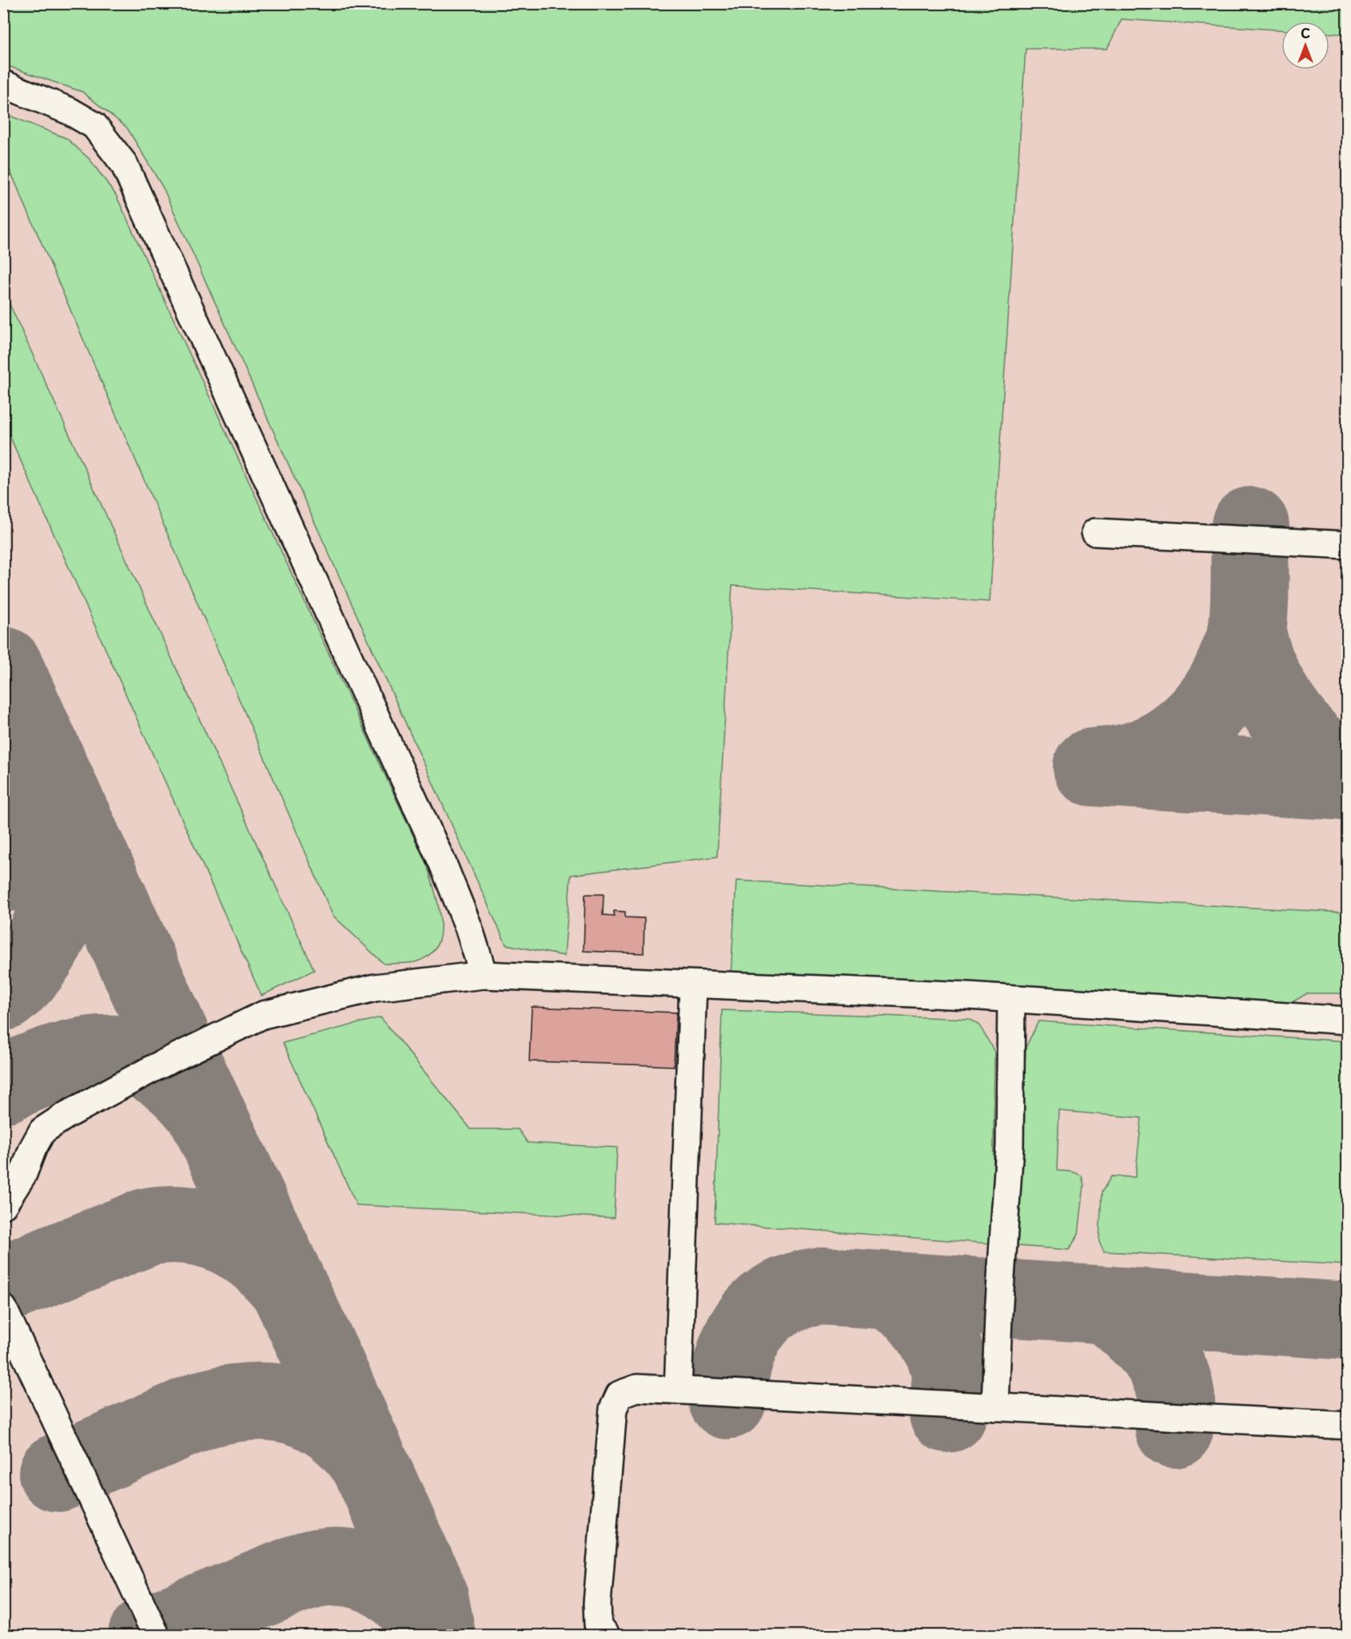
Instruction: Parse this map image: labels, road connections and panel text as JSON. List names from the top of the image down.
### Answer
{
  "north": "top"
}
